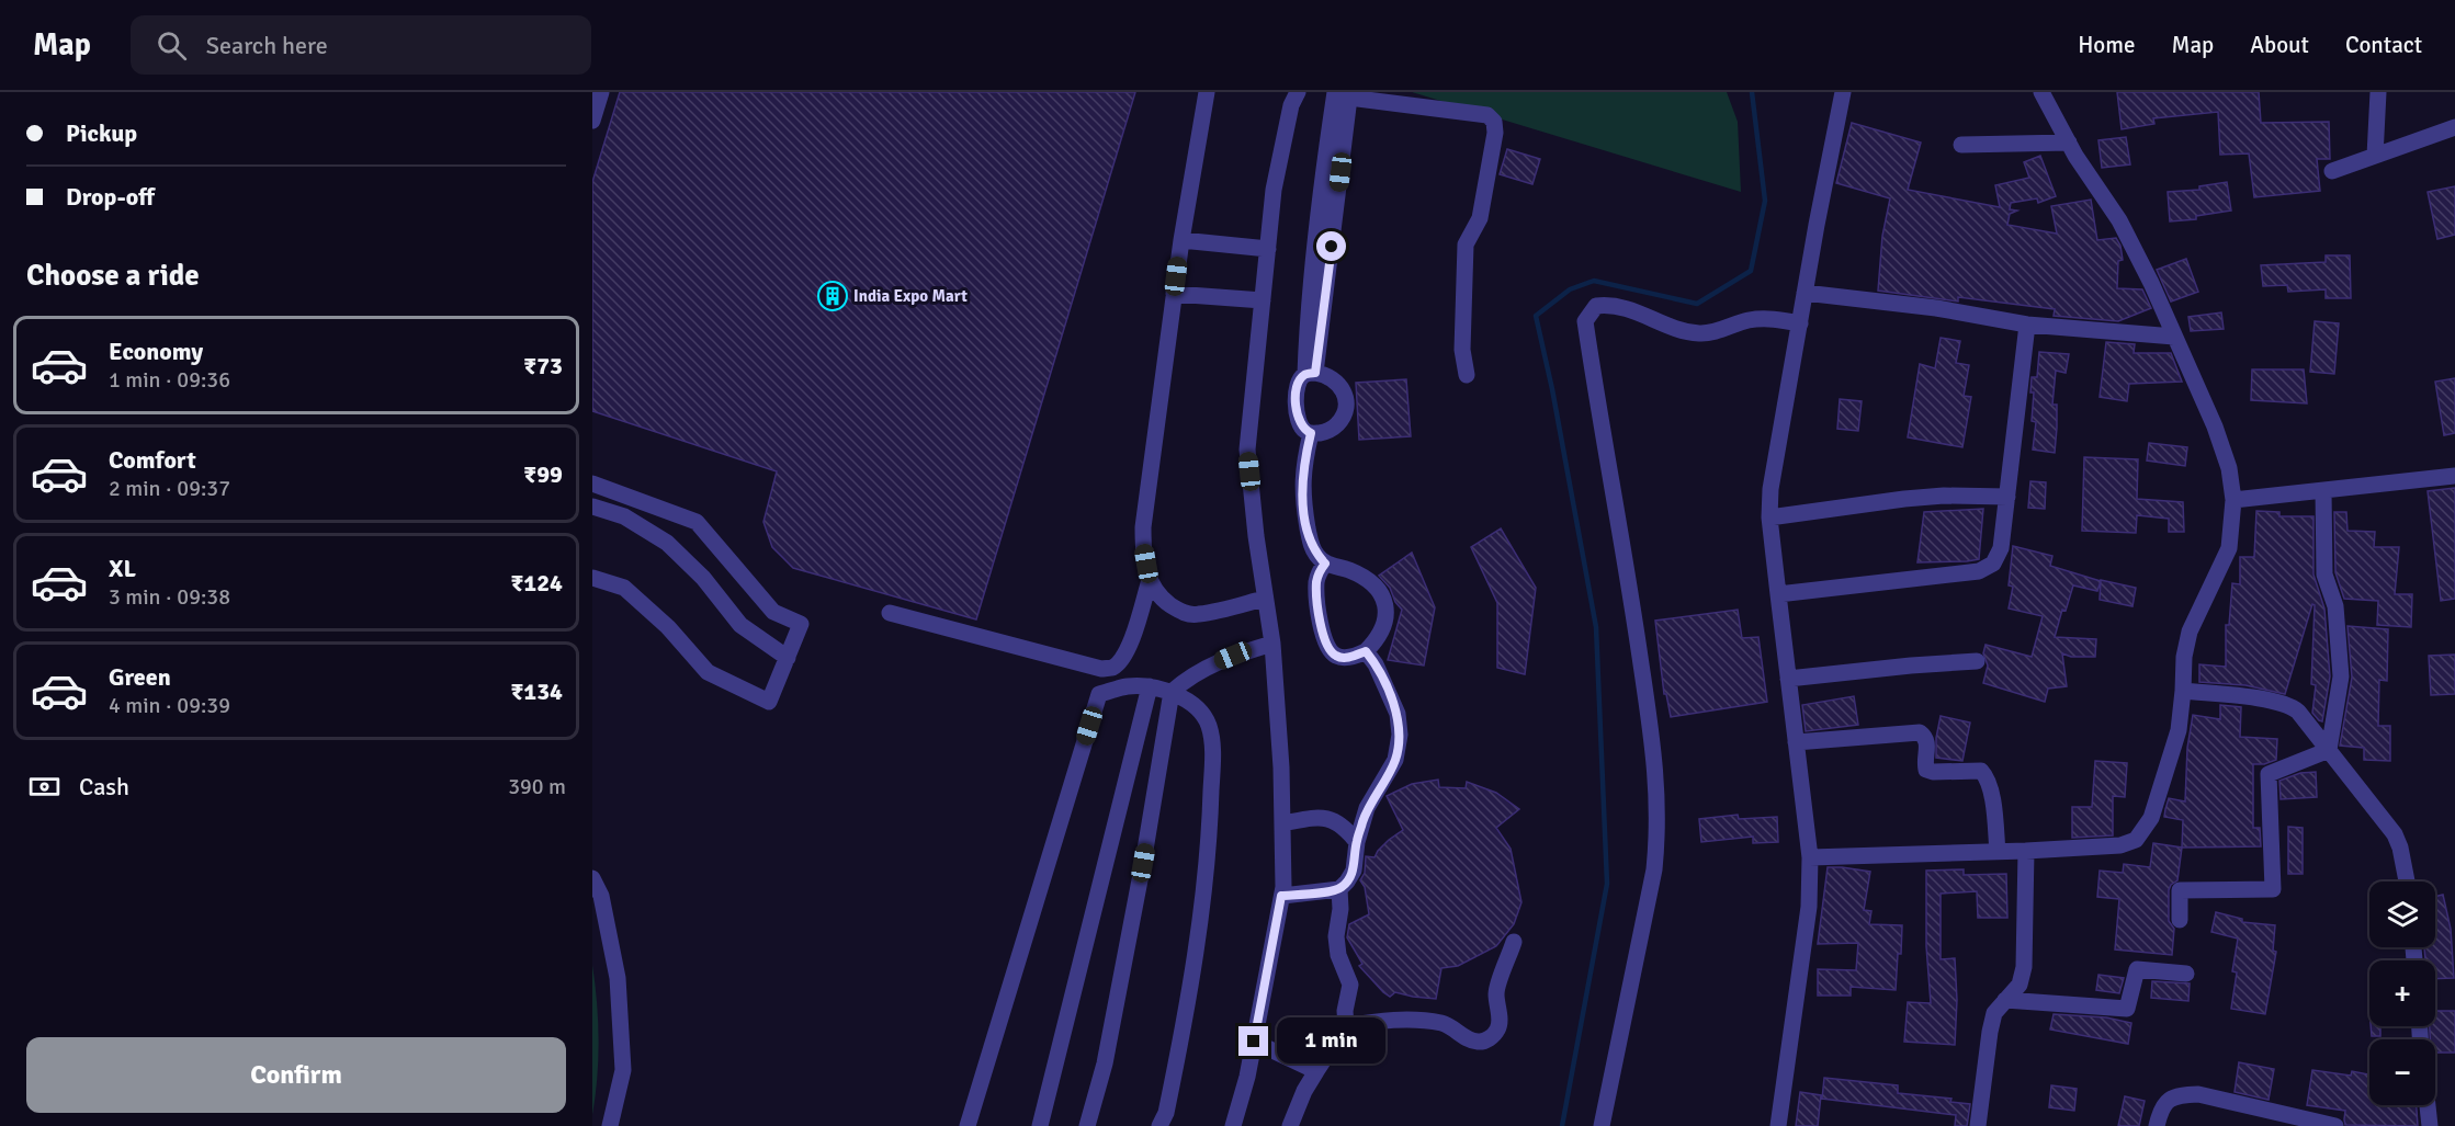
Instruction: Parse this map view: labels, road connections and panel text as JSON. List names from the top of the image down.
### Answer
{
  "places": {
    "building": ["India Expo Mart"]
  },
  "page": {
    "header": "Map",
    "search": "Search here",
    "nav": [
      "Home",
      "Map",
      "About",
      "Contact"
    ],
    "banner": ["Pickup", "Drop-off"],
    "heading": "Choose a ride",
    "list": [
      {
        "name": "Economy",
        "note": "1 min · 09:36",
        "value": "₹73"
      },
      {
        "name": "Comfort",
        "note": "2 min · 09:37",
        "value": "₹99"
      },
      {
        "name": "XL",
        "note": "3 min · 09:38",
        "value": "₹124"
      },
      {
        "name": "Green",
        "note": "4 min · 09:39",
        "value": "₹134"
      }
    ],
    "pay": ["Cash", "390 m"],
    "map_buttons": ["+", "−"],
    "bubble": "1 min",
    "buttons": "Confirm"
  }
}
